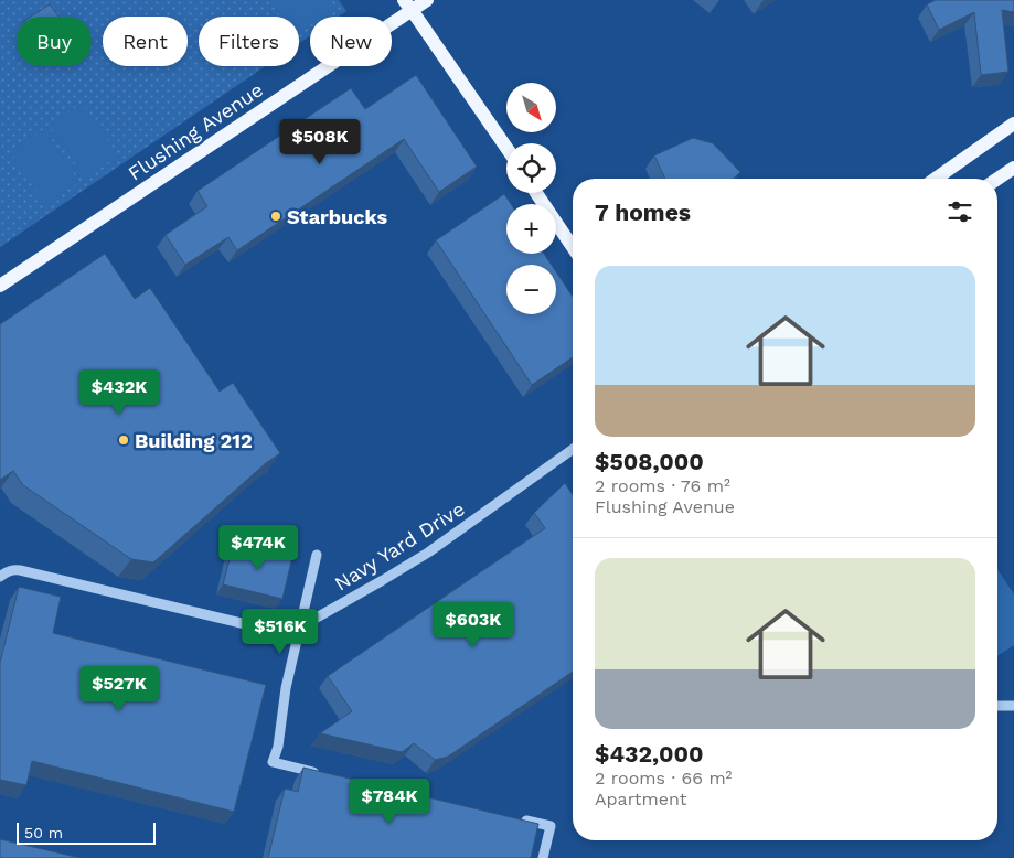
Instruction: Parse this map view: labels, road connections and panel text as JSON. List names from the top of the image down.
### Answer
{
  "streets": {
    "main road": ["Flushing Avenue"],
    "street": ["Navy Yard Drive"]
  },
  "places": ["Starbucks", "Building 212"],
  "scale_bar": "50 m",
  "north": "bottom right",
  "page": {
    "chip": [
      "Buy",
      "Rent",
      "Filters",
      "New"
    ],
    "map_buttons": ["+", "−"],
    "price": [
      "$508K",
      "$432K",
      "$474K",
      "$603K",
      "$516K",
      "$527K",
      "$784K"
    ],
    "heading": "7 homes",
    "list": [
      {
        "name": "$508,000",
        "note": "2 rooms · 76 m² · Flushing Avenue"
      },
      {
        "name": "$432,000",
        "note": "2 rooms · 66 m² · Apartment"
      }
    ],
    "scale": "50 m"
  }
}
